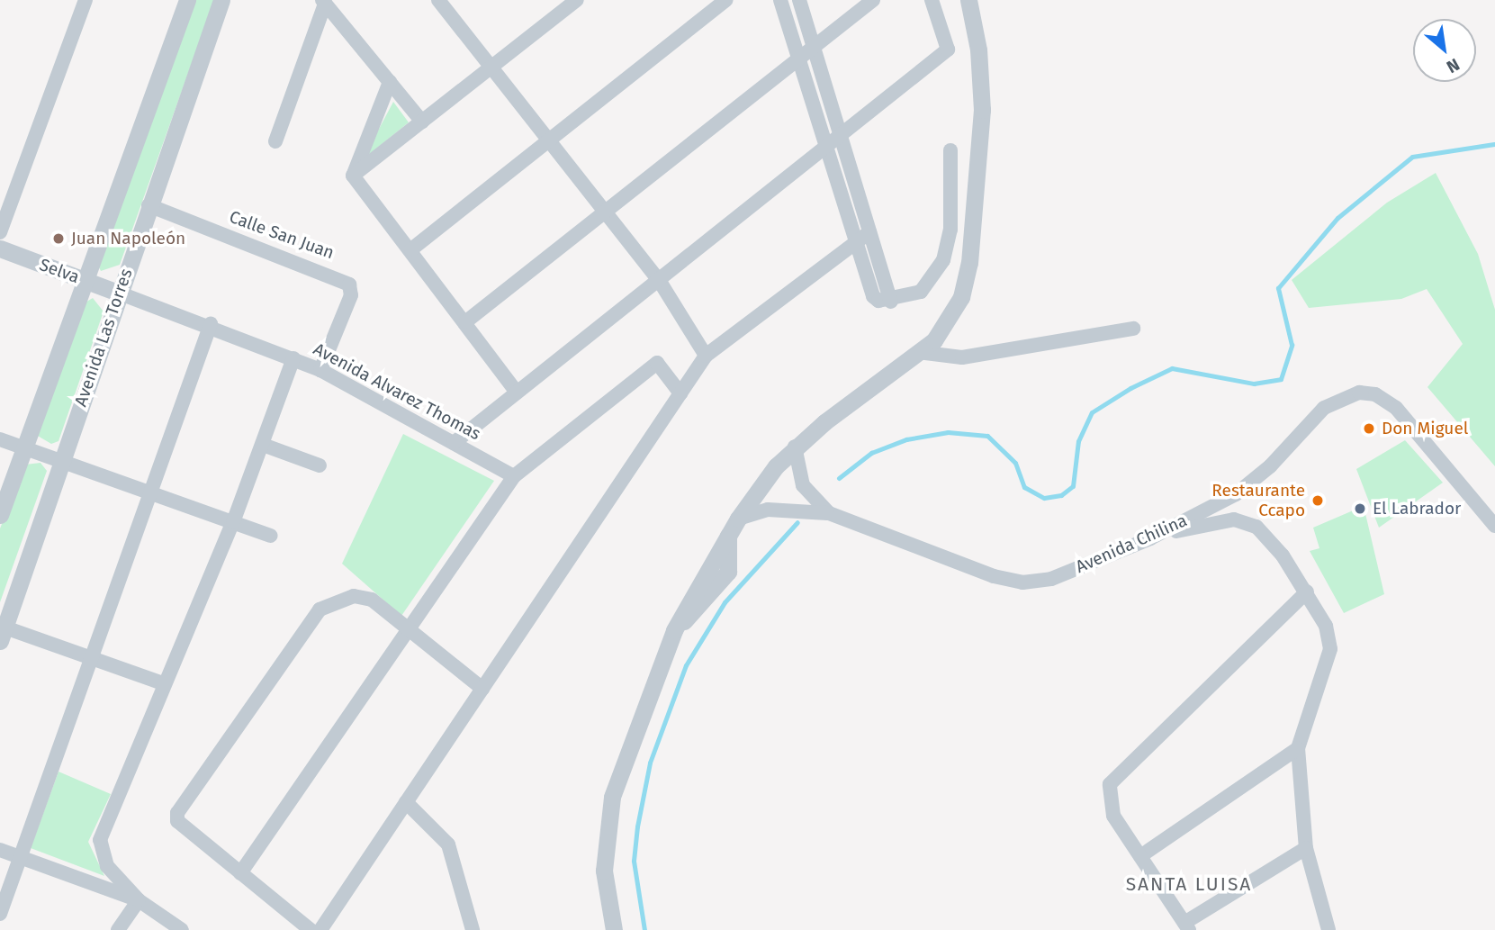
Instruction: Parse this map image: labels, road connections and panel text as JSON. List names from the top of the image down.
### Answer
{
  "streets": {
    "street": [
      "Calle San Juan",
      "Selva",
      "Avenida Las Torres",
      "Avenida Alvarez Thomas",
      "Avenida Chilina"
    ]
  },
  "crossings": [
    ["Calle San Juan", "Avenida Las Torres"],
    ["Calle San Juan", "Avenida Alvarez Thomas"],
    ["Selva", "Avenida Las Torres"],
    ["Selva", "Avenida Alvarez Thomas"],
    ["Avenida Las Torres", "Avenida Alvarez Thomas"]
  ],
  "districts": ["SANTA LUISA"],
  "places": [
    "Juan Napoleón",
    "Don Miguel",
    "Restaurante Ccapo",
    "El Labrador"
  ],
  "north": "bottom right"
}
